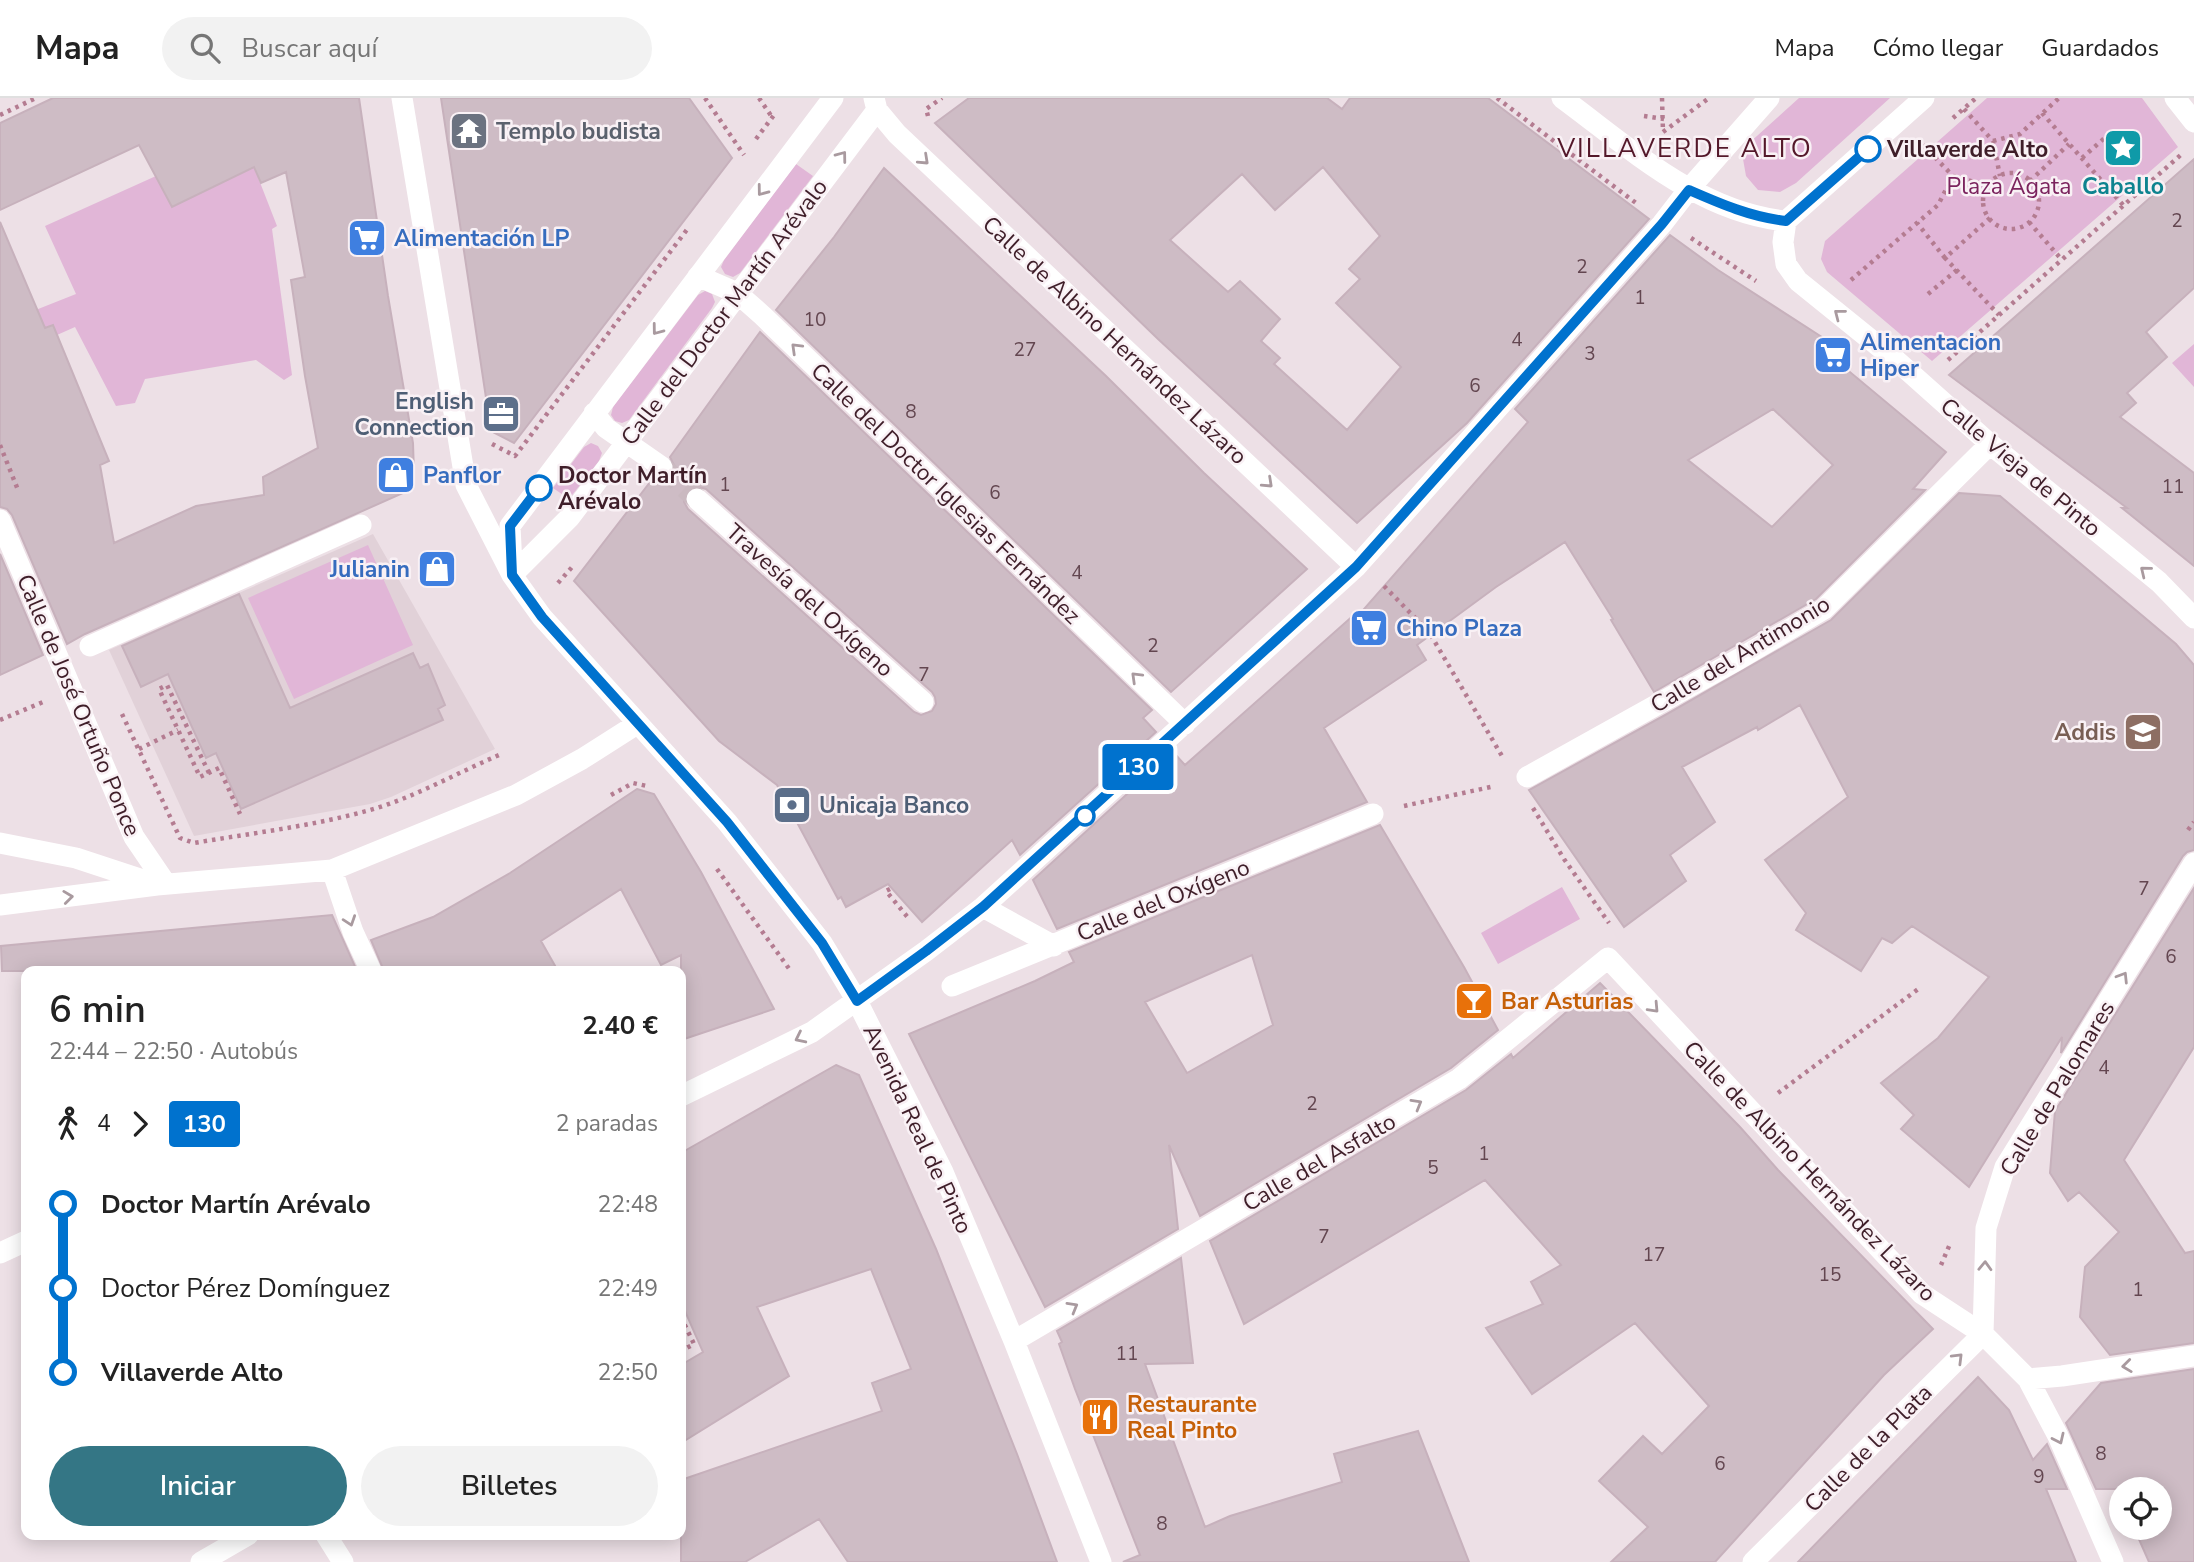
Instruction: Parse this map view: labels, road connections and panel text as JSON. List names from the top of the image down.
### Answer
{
  "streets": {
    "street": [
      "Calle del Doctor Martín Arévalo",
      "Calle de Albino Hernández Lázaro",
      "Calle Vieja de Pinto",
      "Calle del Doctor Iglesias Fernández",
      "Travesía del Oxígeno",
      "Calle del Antimonio",
      "Calle de José Ortuño Ponce",
      "Calle del Oxígeno",
      "Calle de Palomares",
      "Avenida Real de Pinto",
      "Calle del Asfalto",
      "Calle de la Plata"
    ]
  },
  "crossings": [
    ["Calle del Doctor Martín Arévalo", "Calle de Albino Hernández Lázaro"],
    ["Calle del Doctor Martín Arévalo", "Calle del Doctor Iglesias Fernández"],
    ["Calle del Doctor Martín Arévalo", "Avenida Real de Pinto"],
    ["Calle de Albino Hernández Lázaro", "Calle de Palomares"],
    ["Calle de Albino Hernández Lázaro", "Calle del Asfalto"],
    ["Calle de Albino Hernández Lázaro", "Calle de la Plata"],
    ["Calle Vieja de Pinto", "Calle del Antimonio"],
    ["Calle de Palomares", "Calle de la Plata"],
    ["Avenida Real de Pinto", "Calle del Asfalto"]
  ],
  "one_way": [
    "Calle de Albino Hernández Lázaro",
    "Calle Vieja de Pinto",
    "Calle del Doctor Iglesias Fernández",
    "Calle de Palomares",
    "Calle del Asfalto",
    "Calle de la Plata"
  ],
  "districts": ["VILLAVERDE ALTO"],
  "parks": ["Plaza Ágata"],
  "places": {
    "temple": ["Templo budista"],
    "place": ["Caballo"],
    "other": ["Villaverde Alto", "Doctor Martín Arévalo"],
    "supermarket": ["Alimentación LP", "Alimentacion Hiper", "Chino Plaza"],
    "office": ["English Connection"],
    "shop": ["Panflor", "Julianin"],
    "school or university": ["Addis"],
    "bank": ["Unicaja Banco"],
    "bar": ["Bar Asturias"],
    "restaurant": ["Restaurante Real Pinto"]
  },
  "lines": ["bus line 130"],
  "house_numbers": [
    "2",
    "2",
    "1",
    "10",
    "4",
    "27",
    "3",
    "6",
    "8",
    "1",
    "11",
    "6",
    "4",
    "2",
    "7",
    "7",
    "6",
    "4",
    "2",
    "1",
    "5",
    "7",
    "17",
    "15",
    "1",
    "11",
    "8",
    "6",
    "9",
    "8"
  ],
  "page": {
    "header": "Mapa",
    "search": "Buscar aquí",
    "nav": ["Mapa", "Cómo llegar", "Guardados"],
    "on_map": "130",
    "heading": ["6 min", "22:44 – 22:50 · Autobús", "2.40 €"],
    "legs": ["4", "130", "2 paradas"],
    "list": [
      {
        "name": "Doctor Martín Arévalo",
        "value": "22:48"
      },
      {
        "name": "Doctor Pérez Domínguez",
        "value": "22:49"
      },
      {
        "name": "Villaverde Alto",
        "value": "22:50"
      }
    ],
    "buttons": ["Iniciar", "Billetes"]
  }
}
